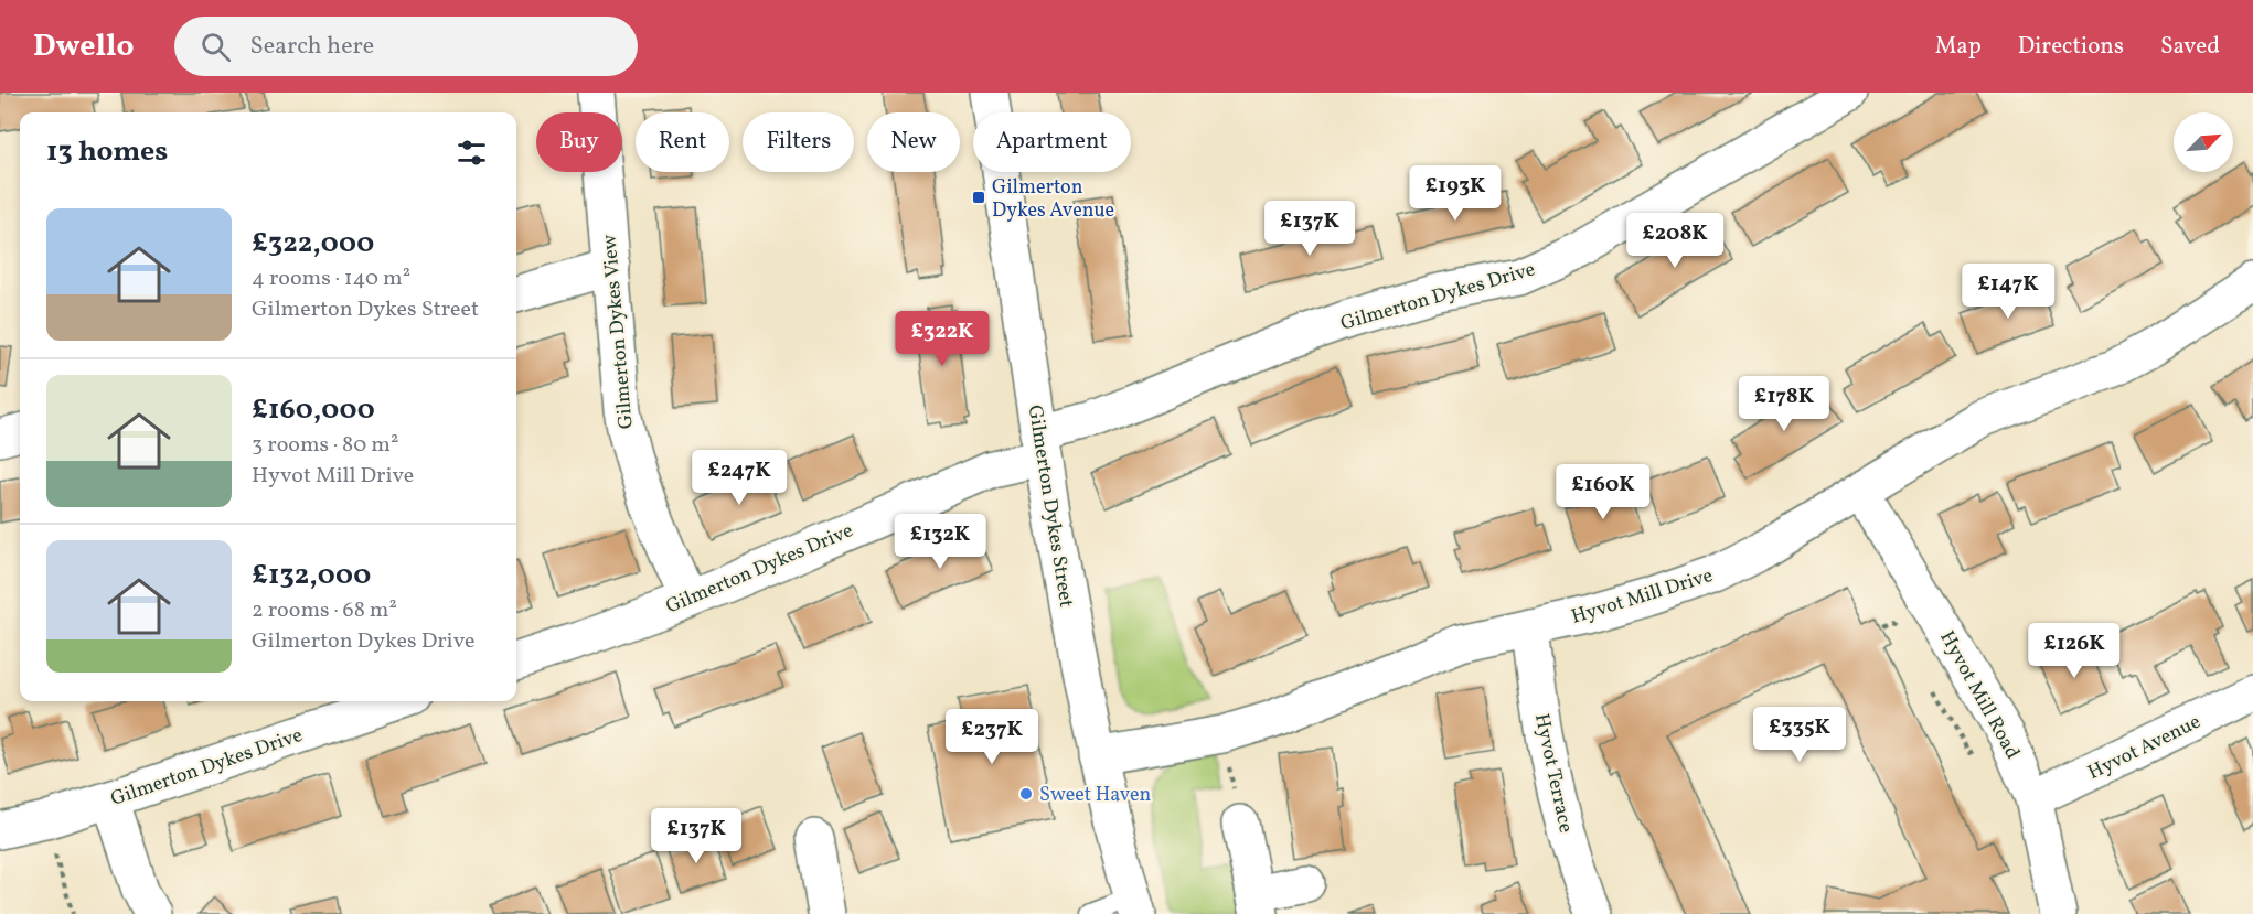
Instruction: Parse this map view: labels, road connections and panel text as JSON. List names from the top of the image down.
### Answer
{
  "streets": {
    "street": [
      "Gilmerton Dykes Drive",
      "Gilmerton Dykes View",
      "Gilmerton Dykes Street",
      "Hyvot Mill Drive",
      "Hyvot Mill Road",
      "Hyvot Avenue",
      "Hyvot Terrace"
    ]
  },
  "crossings": [
    ["Gilmerton Dykes Drive", "Gilmerton Dykes View"],
    ["Gilmerton Dykes Drive", "Gilmerton Dykes Street"],
    ["Gilmerton Dykes Street", "Hyvot Mill Drive"],
    ["Hyvot Mill Drive", "Hyvot Mill Road"],
    ["Hyvot Mill Drive", "Hyvot Terrace"],
    ["Hyvot Mill Road", "Hyvot Avenue"]
  ],
  "places": {
    "transit": ["Gilmerton Dykes Avenue"],
    "other": ["Sweet Haven"]
  },
  "north": "top right",
  "page": {
    "header": "Dwello",
    "search": "Search here",
    "nav": ["Map", "Directions", "Saved"],
    "chip": [
      "Buy",
      "Rent",
      "Filters",
      "New",
      "Apartment"
    ],
    "heading": "13 homes",
    "price": [
      "£193K",
      "£137K",
      "£208K",
      "£147K",
      "£322K",
      "£178K",
      "£247K",
      "£160K",
      "£132K",
      "£126K",
      "£335K",
      "£237K",
      "£137K"
    ],
    "list": [
      {
        "name": "£322,000",
        "note": "4 rooms · 140 m² · Gilmerton Dykes Street"
      },
      {
        "name": "£160,000",
        "note": "3 rooms · 80 m² · Hyvot Mill Drive"
      },
      {
        "name": "£132,000",
        "note": "2 rooms · 68 m² · Gilmerton Dykes Drive"
      }
    ]
  }
}
